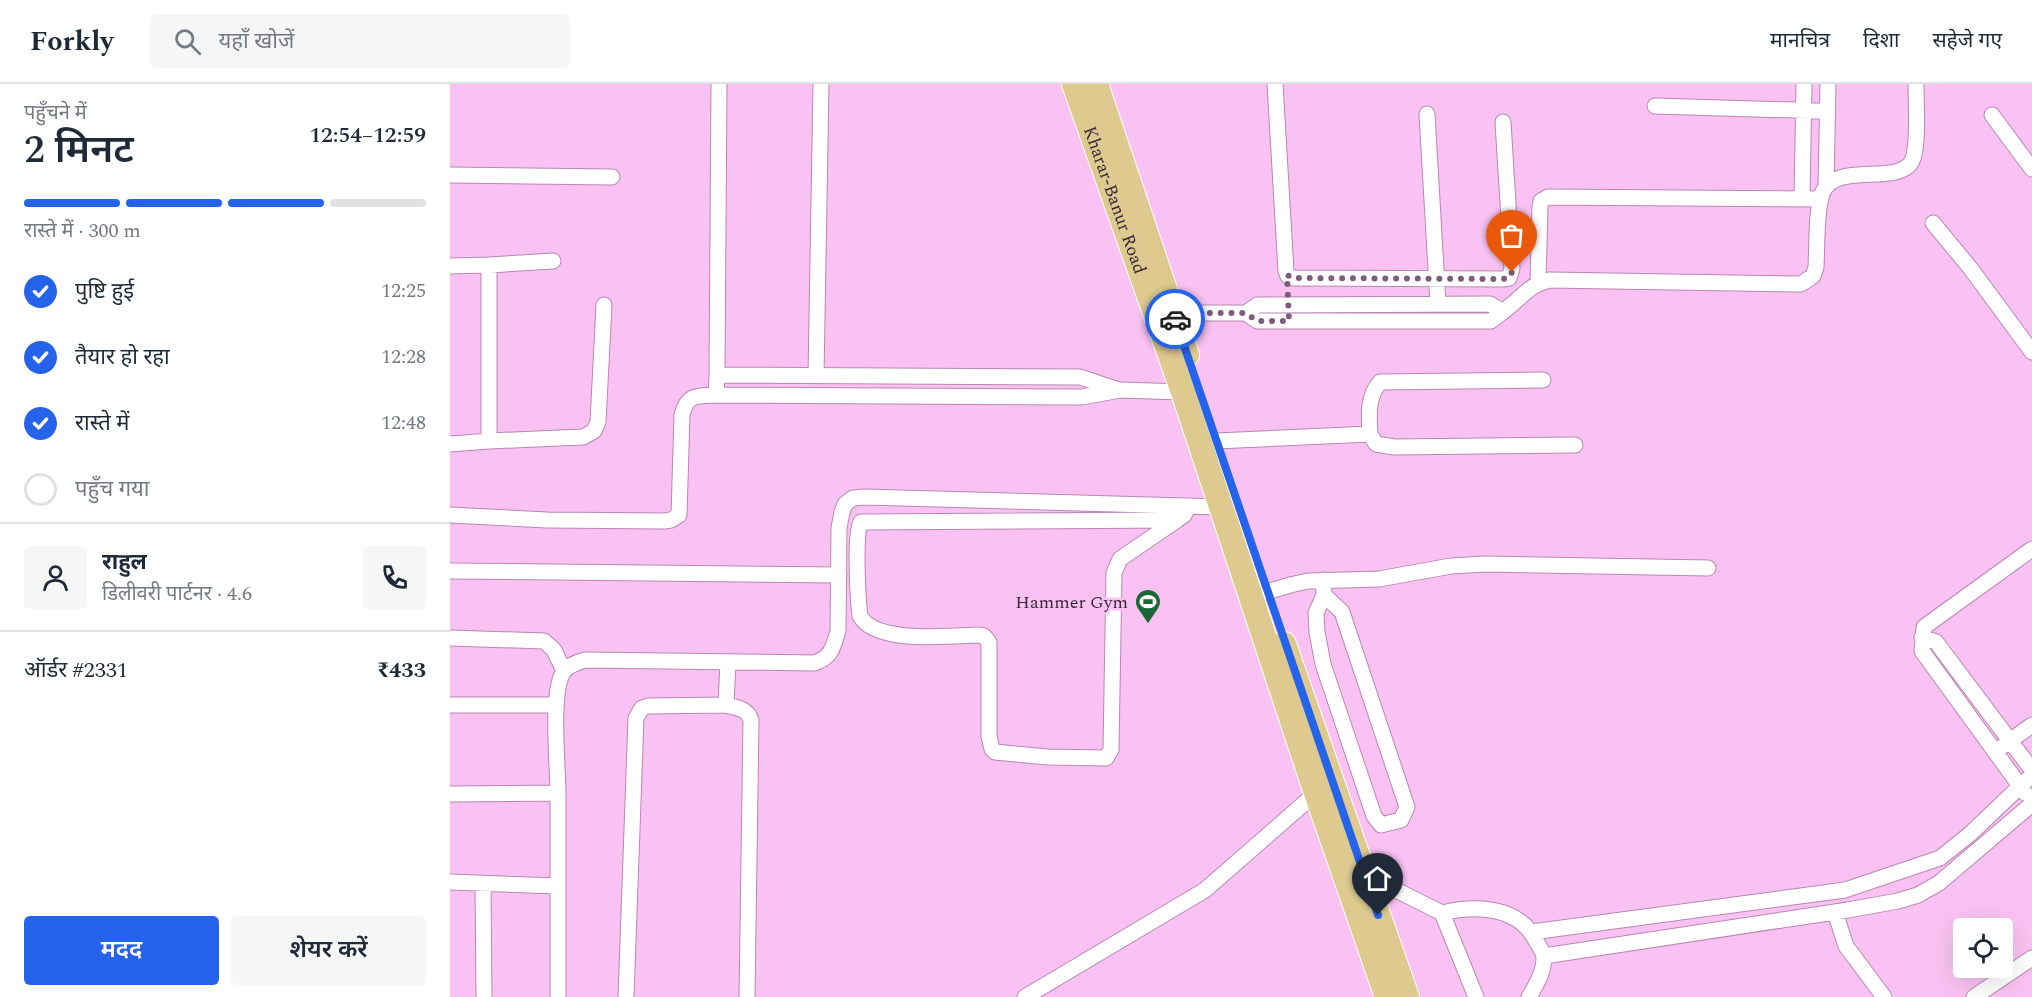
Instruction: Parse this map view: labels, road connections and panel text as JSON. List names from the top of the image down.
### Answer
{
  "streets": {
    "highway": ["Kharar-Banur Road"]
  },
  "places": {
    "sports": ["Hammer Gym"]
  },
  "page": {
    "header": "Forkly",
    "search": "यहाँ खोजें",
    "nav": ["मानचित्र", "दिशा", "सहेजे गए"],
    "heading": ["2 मिनट", "पहुँचने में", "12:54–12:59"],
    "panel": [
      "राहुल",
      "डिलीवरी पार्टनर · 4.6",
      "ऑर्डर #2331",
      "₹433"
    ],
    "bar": "रास्ते में · 300 m",
    "list": [
      ["पुष्टि हुई", "12:25"],
      ["तैयार हो रहा", "12:28"],
      ["रास्ते में", "12:48"],
      "पहुँच गया"
    ],
    "buttons": ["मदद", "शेयर करें"]
  }
}
